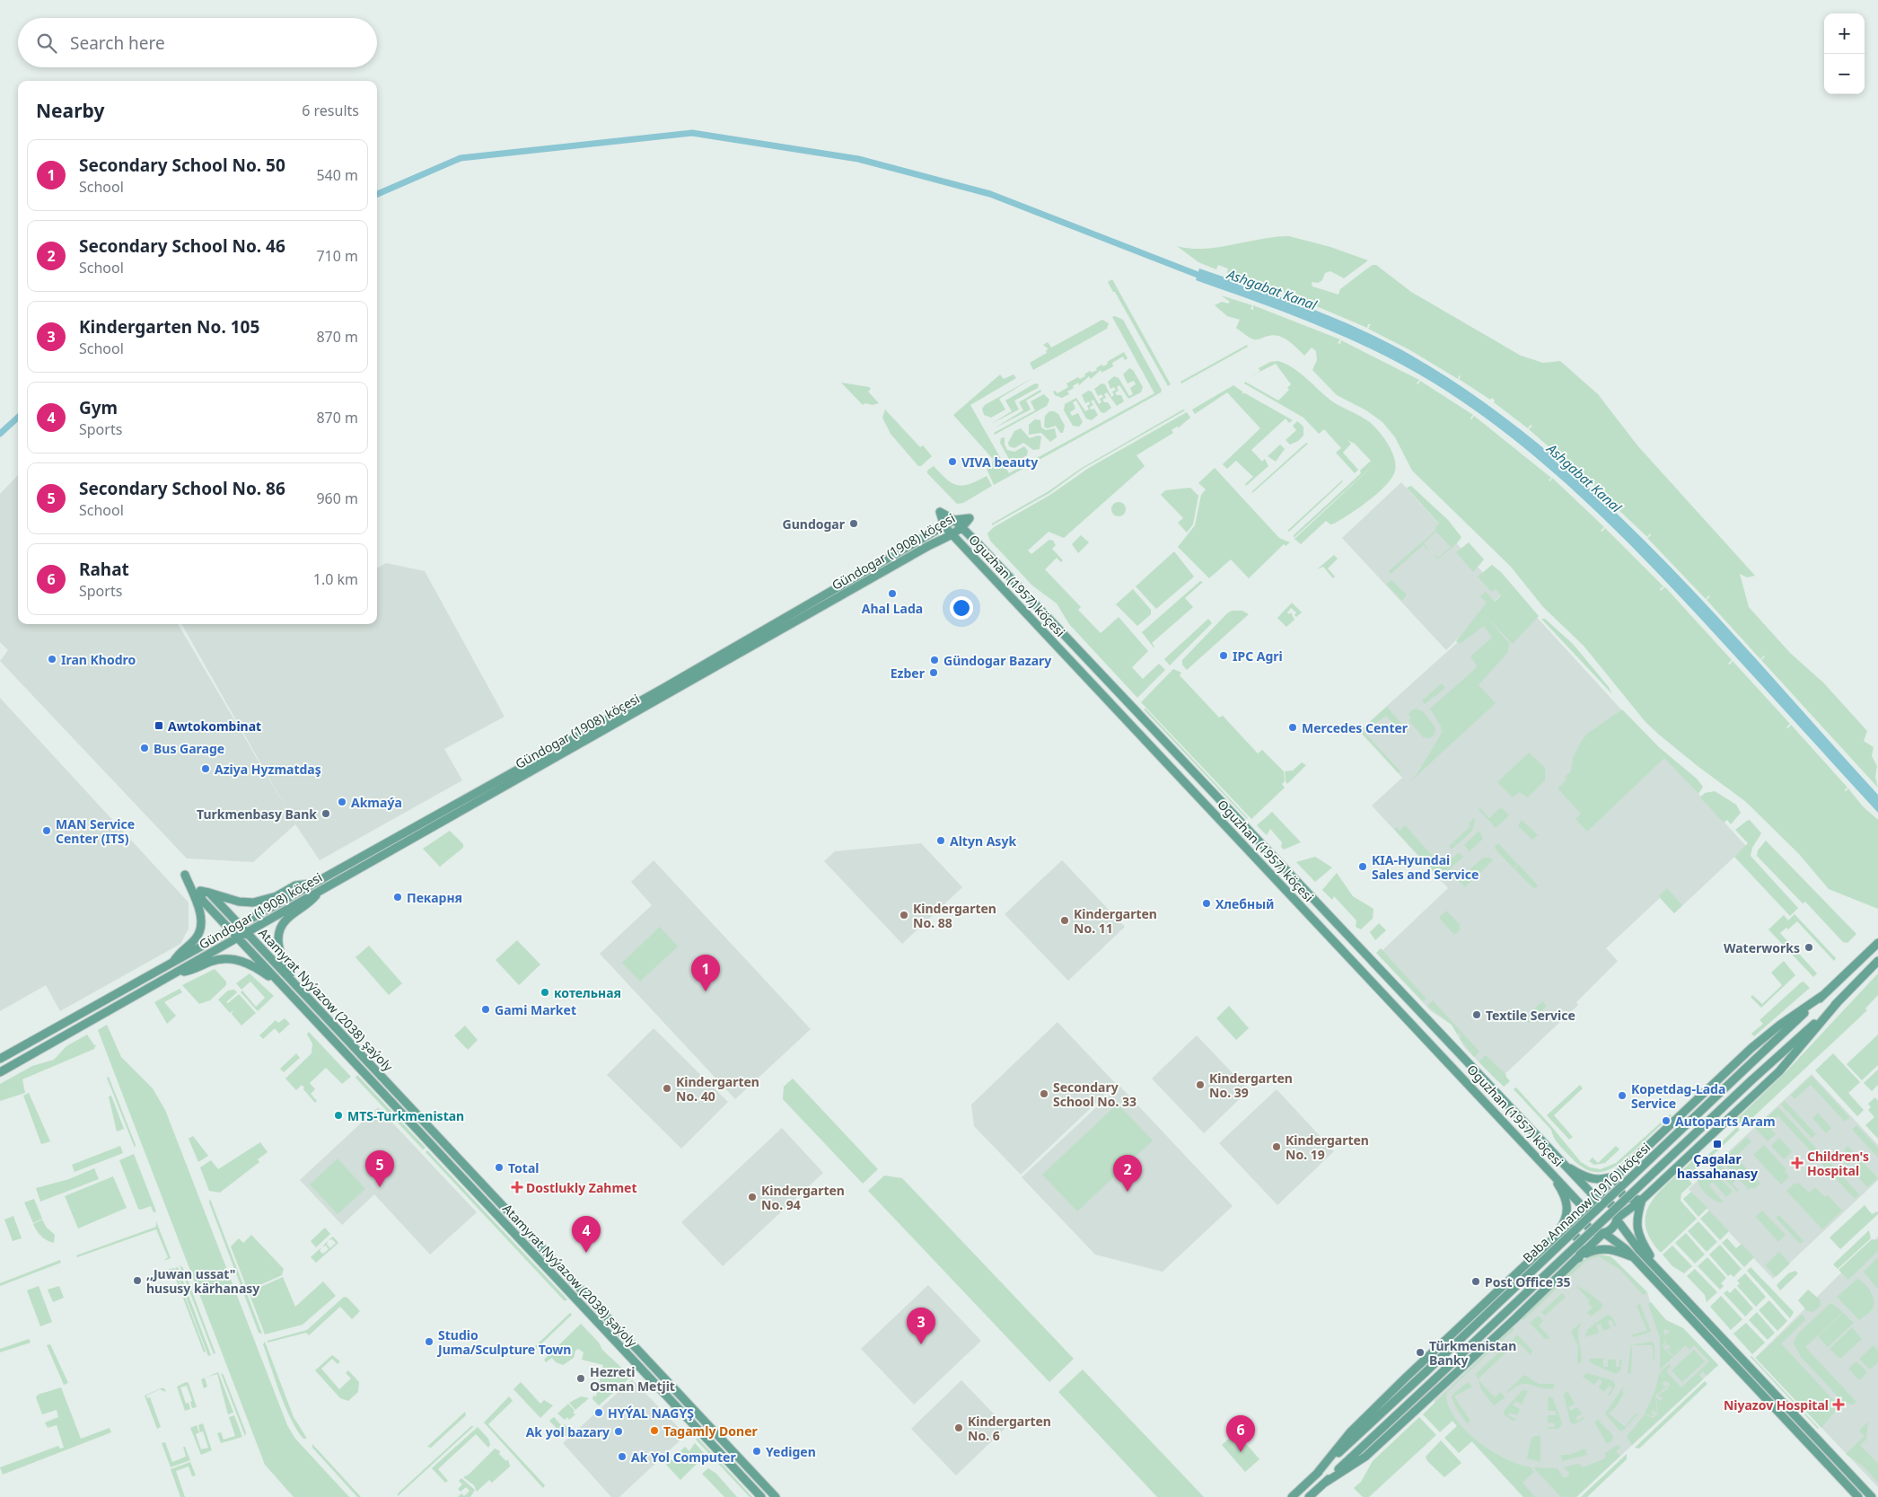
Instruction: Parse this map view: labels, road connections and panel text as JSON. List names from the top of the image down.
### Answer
{
  "streets": {
    "main road": [
      "Gündogar (1908) köçesi",
      "Oguzhan (1957) köçesi",
      "Atamyrat Nyýazow (2038) şaýoly",
      "Baba Annanow (1916) köçesi"
    ]
  },
  "crossings": [
    ["Gündogar (1908) köçesi", "Oguzhan (1957) köçesi"],
    ["Gündogar (1908) köçesi", "Atamyrat Nyýazow (2038) şaýoly"]
  ],
  "water": ["Ashgabat Kanal"],
  "places": {
    "other": [
      "VIVA beauty",
      "Gundogar",
      "Ahal Lada",
      "IPC Agri",
      "Iran Khodro",
      "Gündogar Bazary",
      "Ezber",
      "Mercedes Center",
      "Bus Garage",
      "Aziya Hyzmatdaş",
      "Аkmaýa",
      "Turkmenbasy Bank",
      "MAN Service Center (ITS)",
      "Altyn Asyk",
      "KIA-Hyundai Sales and Service",
      "Пекарня",
      "Хлебный",
      "Kindergarten No. 88",
      "Kindergarten No. 11",
      "Waterworks",
      "котельная",
      "Gami Market",
      "Textile Service",
      "Kindergarten No. 39",
      "Kindergarten No. 40",
      "Secondary School No. 33",
      "Kopetdag-Lada Service",
      "MTS-Turkmenistan",
      "Autoparts Aram",
      "Kindergarten No. 19",
      "Total",
      "Kindergarten No. 94",
      ",,Juwan ussat\" hususy kärhanasy",
      "Post Office 35",
      "Studio Juma/Sculpture Town",
      "Türkmenistan Banky",
      "Hezreti Osman Metjit",
      "HYÝAL NAGYŞ",
      "Kindergarten No. 6",
      "Tagamly Doner",
      "Ak yol bazary",
      "Yedigen",
      "Ak Yol Computer"
    ],
    "transit": ["Awtokombinat", "Çagalar hassahanasy"],
    "health": ["Children's Hospital", "Dostlukly Zahmet", "Niyazov Hospital"]
  },
  "page": {
    "map_buttons": ["+", "−"],
    "search": "Search here",
    "heading": ["Nearby", "6 results"],
    "list": [
      {
        "mark": "1",
        "name": "Secondary School No. 50",
        "note": "School",
        "value": "540 m"
      },
      {
        "mark": "2",
        "name": "Secondary School No. 46",
        "note": "School",
        "value": "710 m"
      },
      {
        "mark": "3",
        "name": "Kindergarten No. 105",
        "note": "School",
        "value": "870 m"
      },
      {
        "mark": "4",
        "name": "Gym",
        "note": "Sports",
        "value": "870 m"
      },
      {
        "mark": "5",
        "name": "Secondary School No. 86",
        "note": "School",
        "value": "960 m"
      },
      {
        "mark": "6",
        "name": "Rahat",
        "note": "Sports",
        "value": "1.0 km"
      }
    ],
    "pins": [
      "1",
      "5",
      "2",
      "4",
      "3",
      "6"
    ]
  }
}
